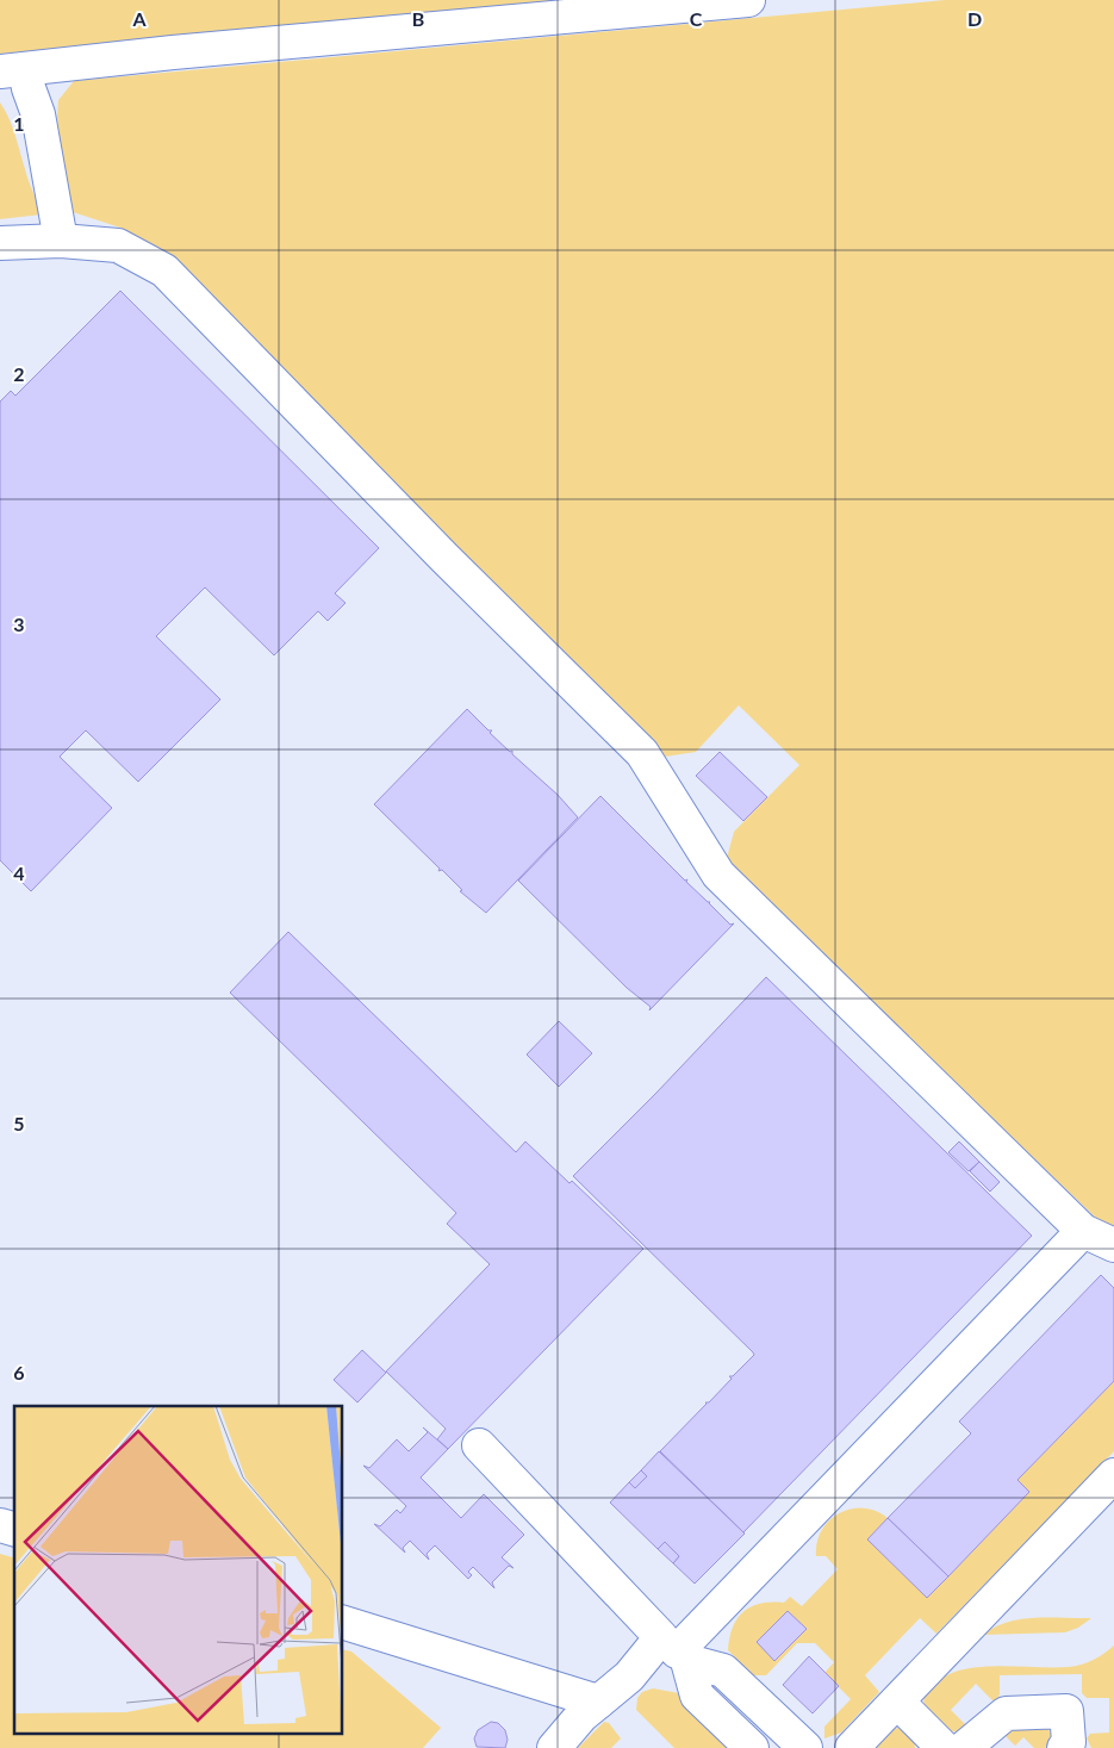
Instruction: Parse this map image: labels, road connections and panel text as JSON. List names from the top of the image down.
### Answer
{
  "grid": {
    "columns": [
      "A",
      "B",
      "C",
      "D"
    ],
    "rows": [
      "1",
      "2",
      "3",
      "4",
      "5",
      "6"
    ]
  }
}
